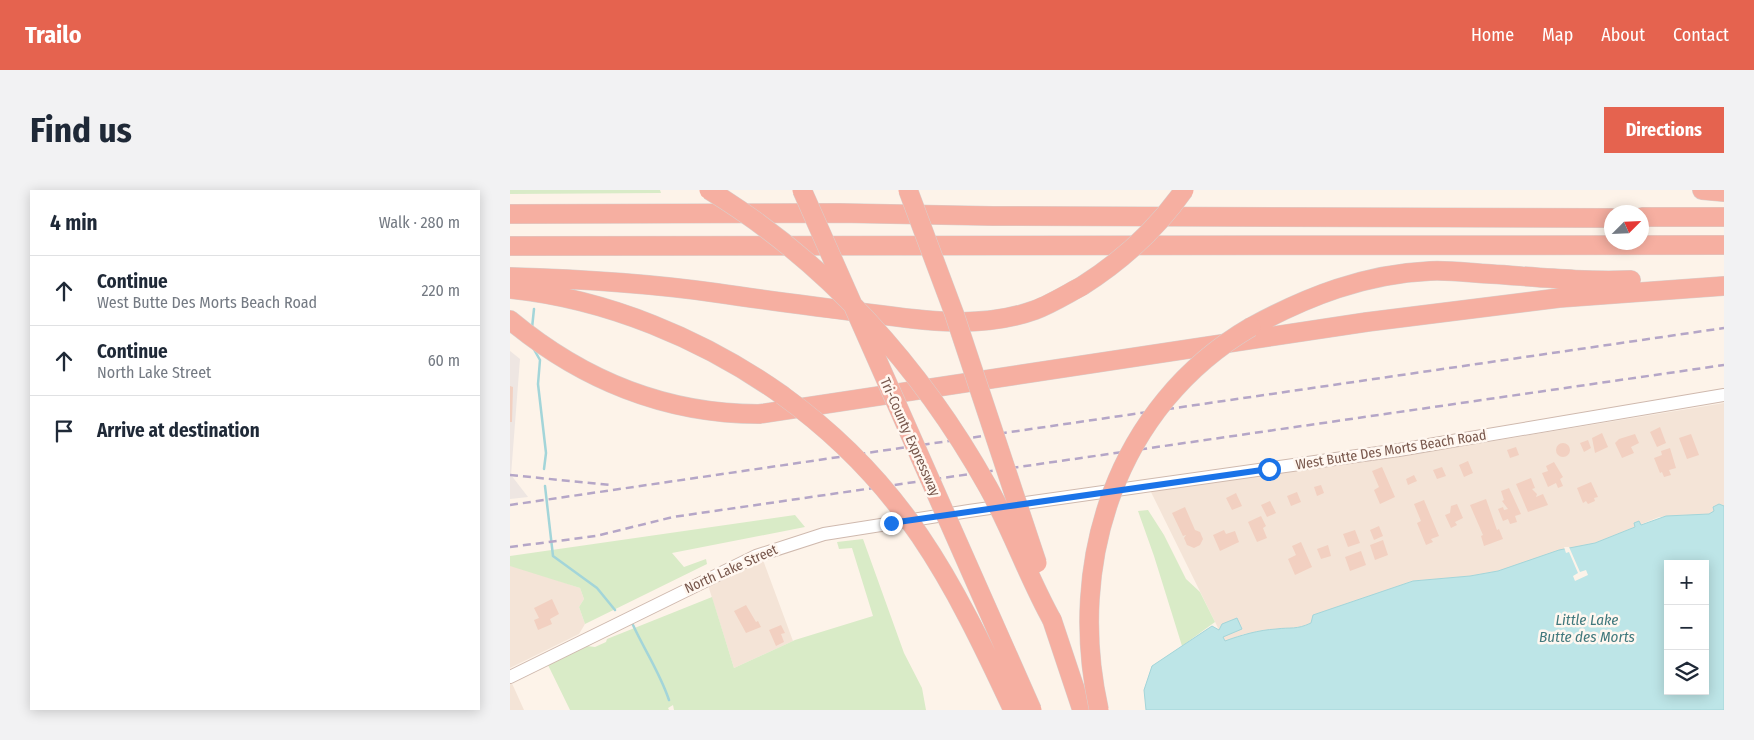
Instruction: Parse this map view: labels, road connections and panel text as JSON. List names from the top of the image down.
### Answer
{
  "streets": {
    "highway": ["Tri-County Expressway"],
    "street": ["West Butte Des Morts Beach Road", "North Lake Street"]
  },
  "crossings": [
    ["West Butte Des Morts Beach Road", "North Lake Street"]
  ],
  "water": ["Little Lake Butte des Morts"],
  "north": "top right",
  "page": {
    "header": "Trailo",
    "nav": [
      "Home",
      "Map",
      "About",
      "Contact"
    ],
    "buttons": "Directions",
    "title": "Find us",
    "heading": ["4 min", "Walk · 280 m"],
    "list": [
      ["Continue", "West Butte Des Morts Beach Road", "220 m"],
      ["Continue", "North Lake Street", "60 m"],
      "Arrive at destination"
    ],
    "map_buttons": ["+", "−"]
  }
}
